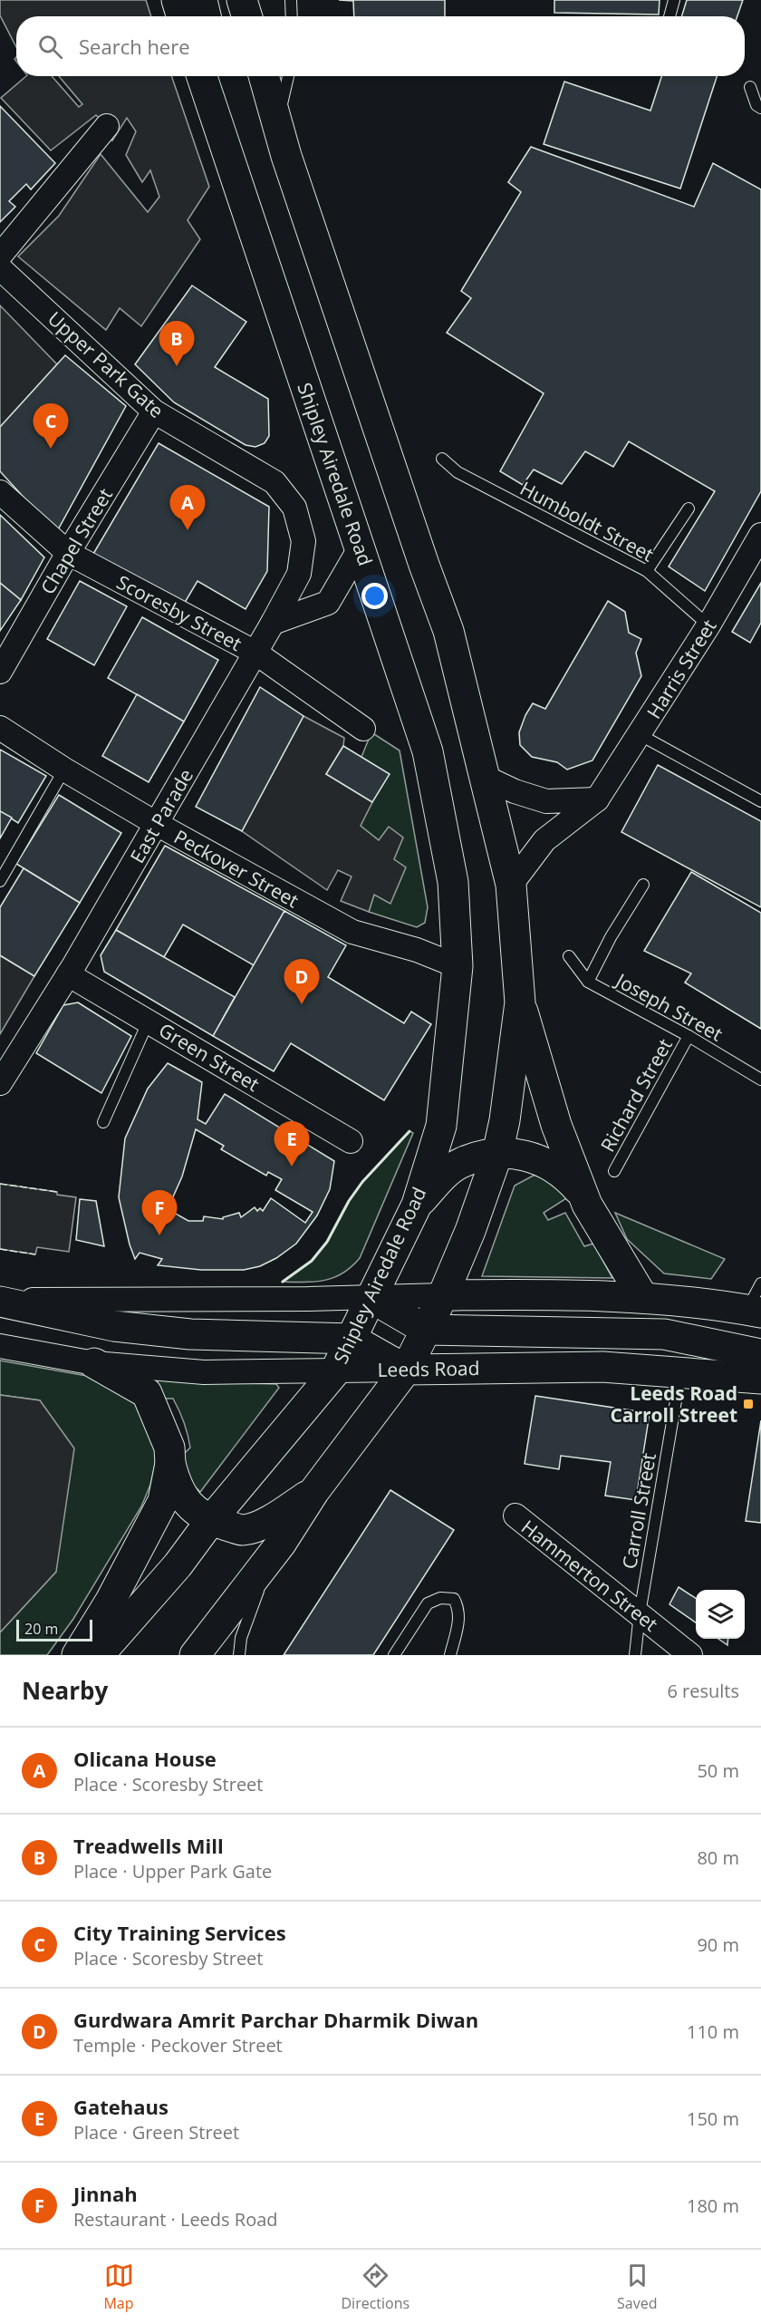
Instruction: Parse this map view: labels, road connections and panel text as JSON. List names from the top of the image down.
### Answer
{
  "streets": {
    "main road": ["Shipley Airedale Road", "Leeds Road"],
    "street": [
      "Upper Park Gate",
      "Chapel Street",
      "Scoresby Street",
      "Harris Street",
      "East Parade",
      "Peckover Street",
      "Green Street",
      "Hammerton Street"
    ],
    "lane": [
      "Humboldt Street",
      "Joseph Street",
      "Richard Street",
      "Carroll Street"
    ]
  },
  "crossings": [
    ["Upper Park Gate", "Chapel Street"],
    ["Upper Park Gate", "East Parade"],
    ["Shipley Airedale Road", "Peckover Street"],
    ["Shipley Airedale Road", "Leeds Road"],
    ["Humboldt Street", "Harris Street"],
    ["Chapel Street", "Scoresby Street"],
    ["Scoresby Street", "East Parade"],
    ["East Parade", "Peckover Street"],
    ["East Parade", "Green Street"],
    ["Joseph Street", "Richard Street"],
    ["Leeds Road", "Carroll Street"],
    ["Carroll Street", "Hammerton Street"]
  ],
  "places": {
    "transit": ["Leeds Road Carroll Street"]
  },
  "scale_bar": "20 m",
  "page": {
    "search": "Search here",
    "pins": [
      "B",
      "C",
      "A",
      "D",
      "E",
      "F"
    ],
    "scale": "20 m",
    "heading": ["Nearby", "6 results"],
    "list": [
      {
        "mark": "A",
        "name": "Olicana House",
        "note": "Place · Scoresby Street",
        "value": "50 m"
      },
      {
        "mark": "B",
        "name": "Treadwells Mill",
        "note": "Place · Upper Park Gate",
        "value": "80 m"
      },
      {
        "mark": "C",
        "name": "City Training Services",
        "note": "Place · Scoresby Street",
        "value": "90 m"
      },
      {
        "mark": "D",
        "name": "Gurdwara Amrit Parchar Dharmik Diwan",
        "note": "Temple · Peckover Street",
        "value": "110 m"
      },
      {
        "mark": "E",
        "name": "Gatehaus",
        "note": "Place · Green Street",
        "value": "150 m"
      },
      {
        "mark": "F",
        "name": "Jinnah",
        "note": "Restaurant · Leeds Road",
        "value": "180 m"
      }
    ],
    "nav": ["Map", "Directions", "Saved"]
  }
}
